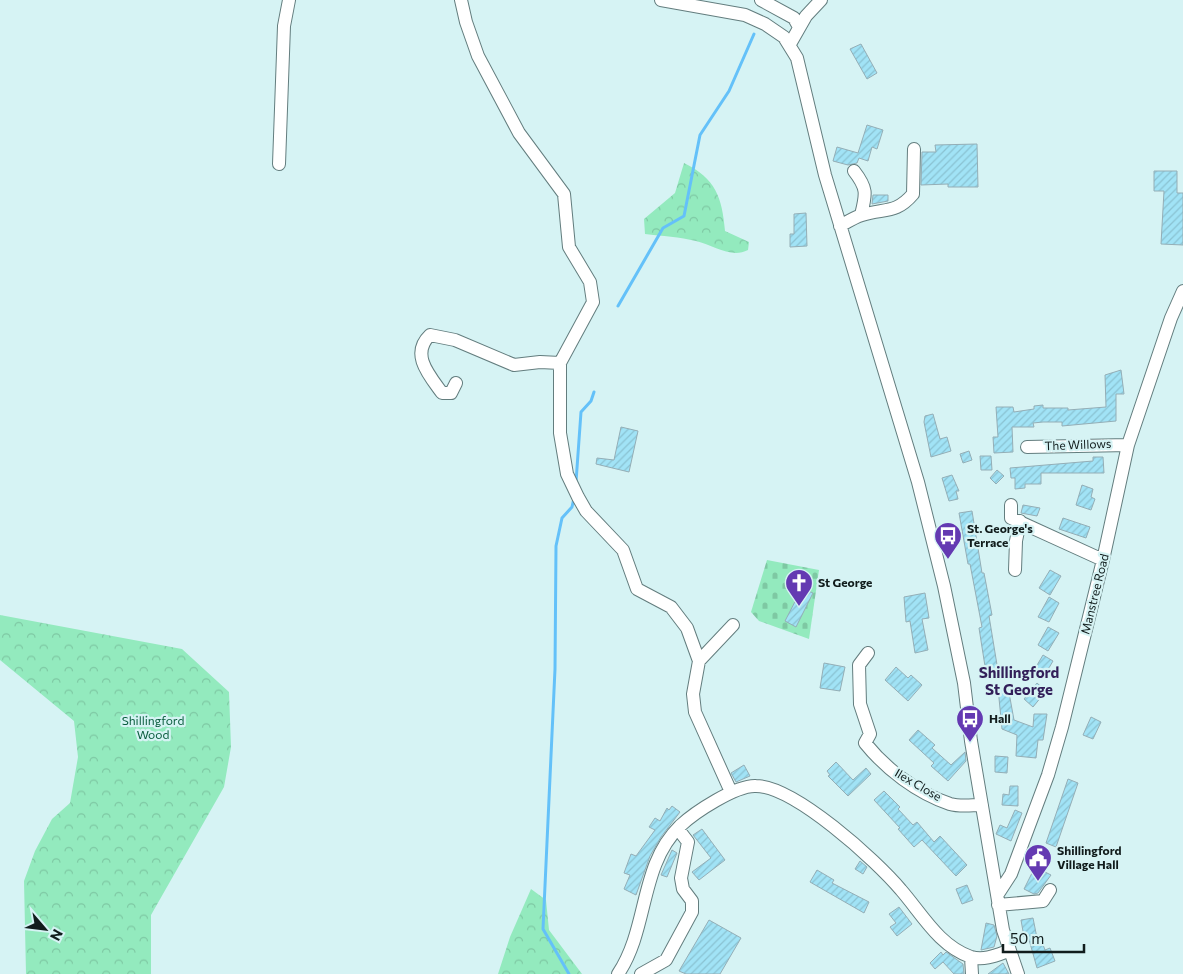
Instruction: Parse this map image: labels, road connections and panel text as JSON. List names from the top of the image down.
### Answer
{
  "streets": {
    "street": ["The Willows", "Manstree Road", "Ilex Close"]
  },
  "crossings": [
    ["The Willows", "Manstree Road"]
  ],
  "districts": ["Shillingford St George"],
  "parks": ["Shillingford Wood"],
  "places": {
    "bus stop": ["St. George's Terrace", "Hall"],
    "church": ["St George"],
    "public building": ["Shillingford Village Hall"]
  },
  "scale_bar": "50 m",
  "north": "bottom right"
}
